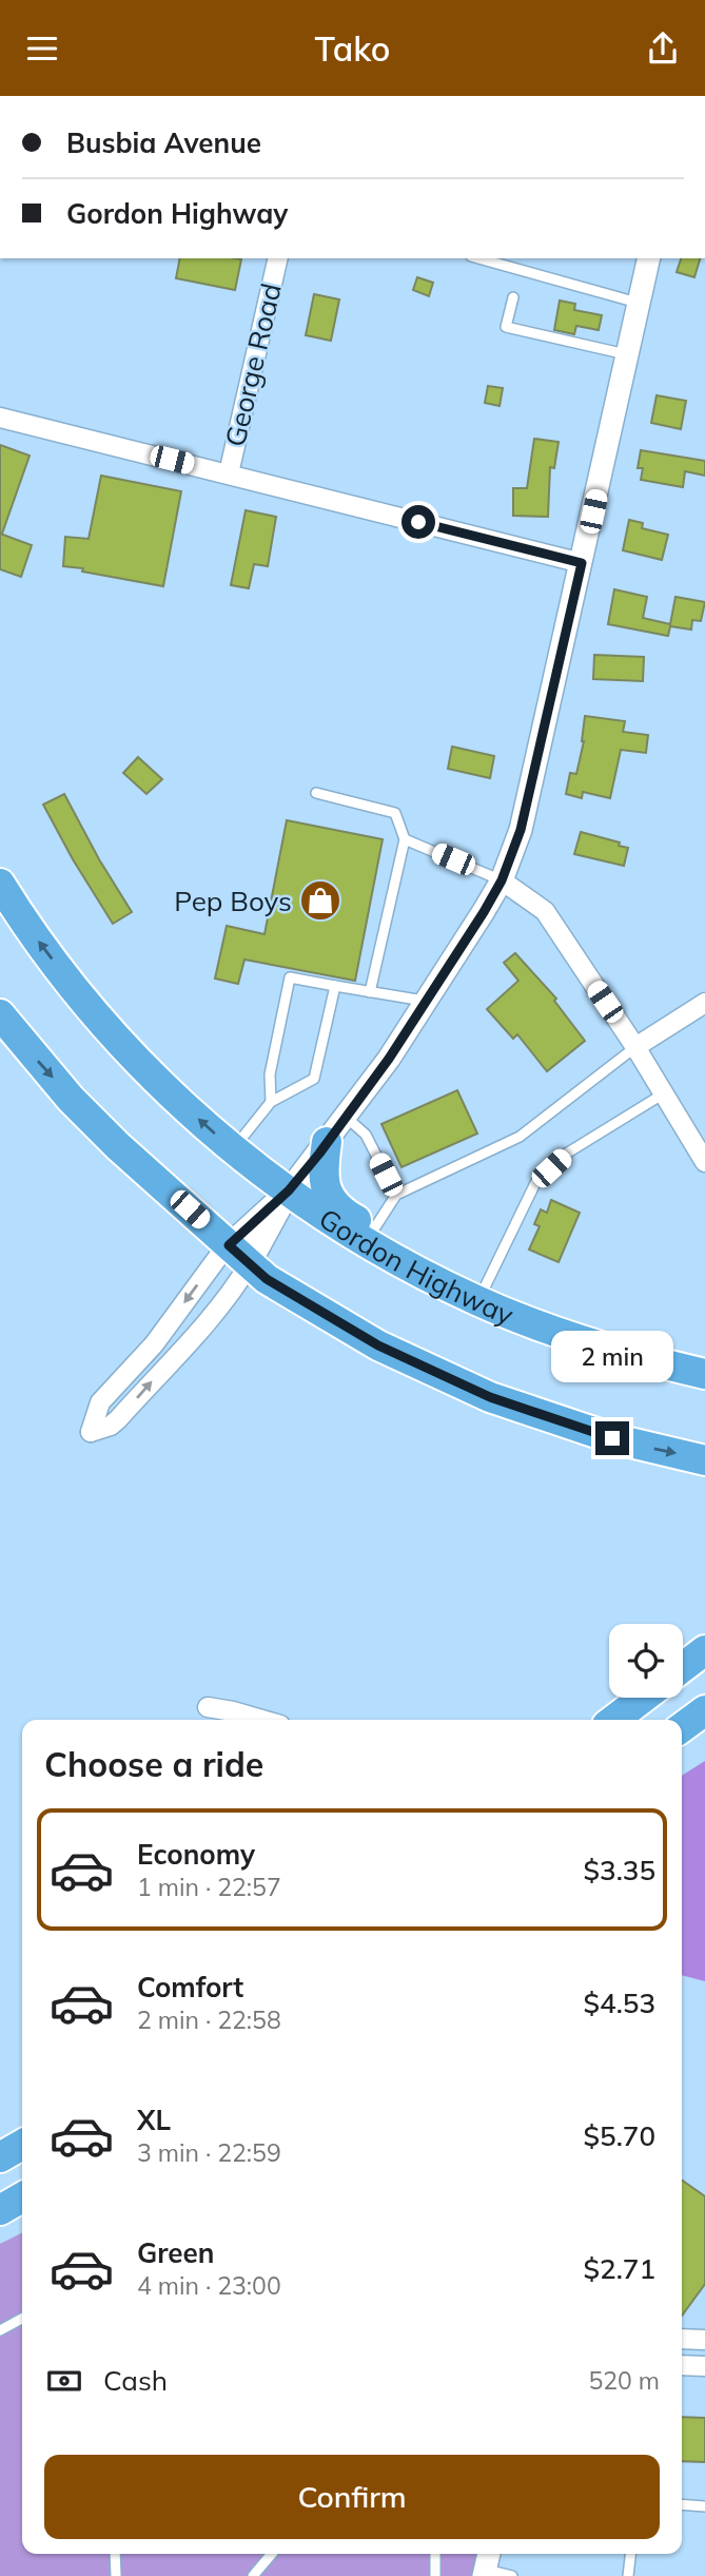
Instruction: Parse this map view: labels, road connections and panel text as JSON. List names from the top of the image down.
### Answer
{
  "streets": {
    "highway": ["Gordon Highway"],
    "street": ["George Road"]
  },
  "places": {
    "shop": ["Pep Boys"]
  },
  "page": {
    "header": "Tako",
    "banner": ["Busbia Avenue", "Gordon Highway"],
    "bubble": "2 min",
    "heading": "Choose a ride",
    "list": [
      {
        "name": "Economy",
        "note": "1 min · 22:57",
        "value": "$3.35"
      },
      {
        "name": "Comfort",
        "note": "2 min · 22:58",
        "value": "$4.53"
      },
      {
        "name": "XL",
        "note": "3 min · 22:59",
        "value": "$5.70"
      },
      {
        "name": "Green",
        "note": "4 min · 23:00",
        "value": "$2.71"
      }
    ],
    "pay": ["Cash", "520 m"],
    "buttons": "Confirm"
  }
}
